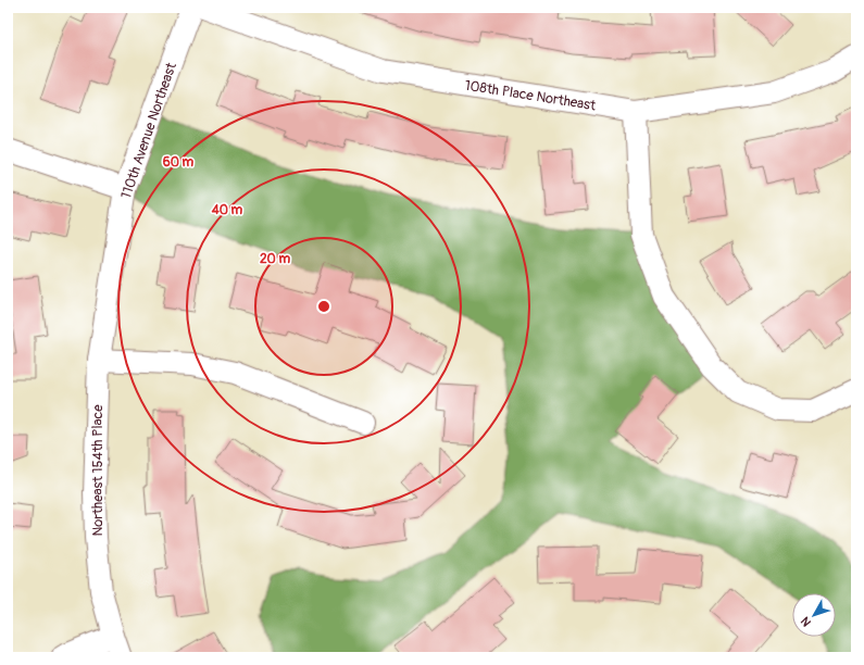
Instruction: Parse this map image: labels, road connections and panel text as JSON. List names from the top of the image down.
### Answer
{
  "streets": {
    "street": ["108th Place Northeast", "110th Avenue Northeast", "Northeast 154th Place"]
  },
  "crossings": [
    ["110th Avenue Northeast", "Northeast 154th Place"]
  ],
  "north": "bottom left",
  "rings": ["60 m", "40 m", "20 m"]
}
